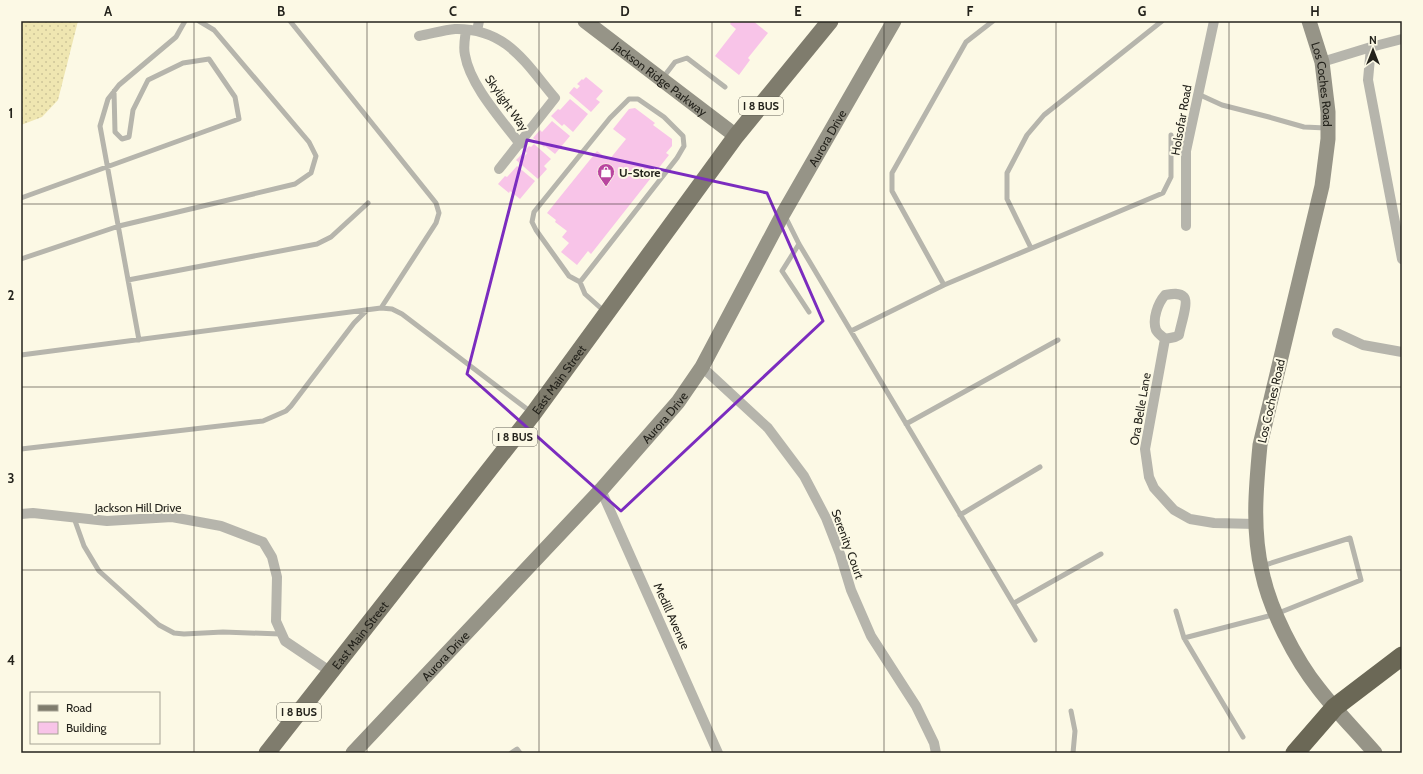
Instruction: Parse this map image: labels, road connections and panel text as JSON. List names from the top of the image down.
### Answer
{
  "streets": {
    "main road": ["I 8 BUS", "East Main Street"],
    "street": [
      "Jackson Ridge Parkway",
      "Los Coches Road",
      "Skylight Way",
      "Holsofar Road",
      "Aurora Drive",
      "Ora Belle Lane",
      "Jackson Hill Drive",
      "Serenity Court",
      "Medill Avenue"
    ]
  },
  "crossings": [
    ["Jackson Ridge Parkway", "East Main Street"],
    ["Los Coches Road", "Ora Belle Lane"],
    ["Aurora Drive", "Serenity Court"],
    ["Aurora Drive", "Medill Avenue"]
  ],
  "places": {
    "shop": ["U-Store"]
  },
  "legend": ["Road", "Building"],
  "north": "top",
  "grid": {
    "columns": [
      "A",
      "B",
      "C",
      "D",
      "E",
      "F",
      "G",
      "H"
    ],
    "rows": [
      "1",
      "2",
      "3",
      "4"
    ]
  }
}
